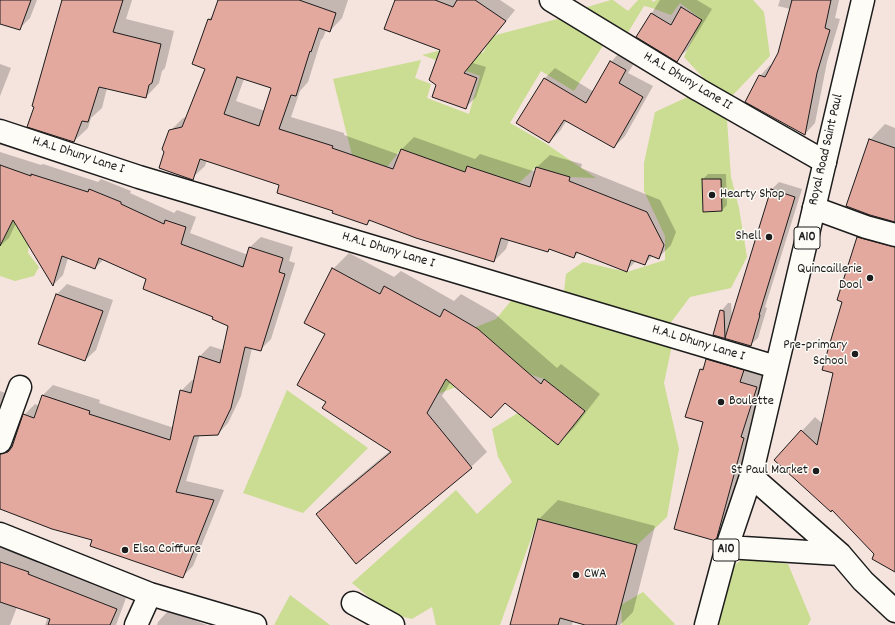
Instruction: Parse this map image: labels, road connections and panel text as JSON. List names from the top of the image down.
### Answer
{
  "streets": {
    "street": [
      "H.A.L Dhuny Lane II",
      "Royal Road Saint Paul",
      "H.A.L Dhuny Lane I",
      "A10"
    ]
  },
  "crossings": [
    ["H.A.L Dhuny Lane II", "Royal Road Saint Paul"],
    ["Royal Road Saint Paul", "H.A.L Dhuny Lane I"]
  ],
  "places": [
    "Hearty Shop",
    "Shell",
    "Quincaillerie Dool",
    "Pre-primary School",
    "Boulette",
    "St Paul Market",
    "Elsa Coiffure",
    "CWA"
  ]
}
